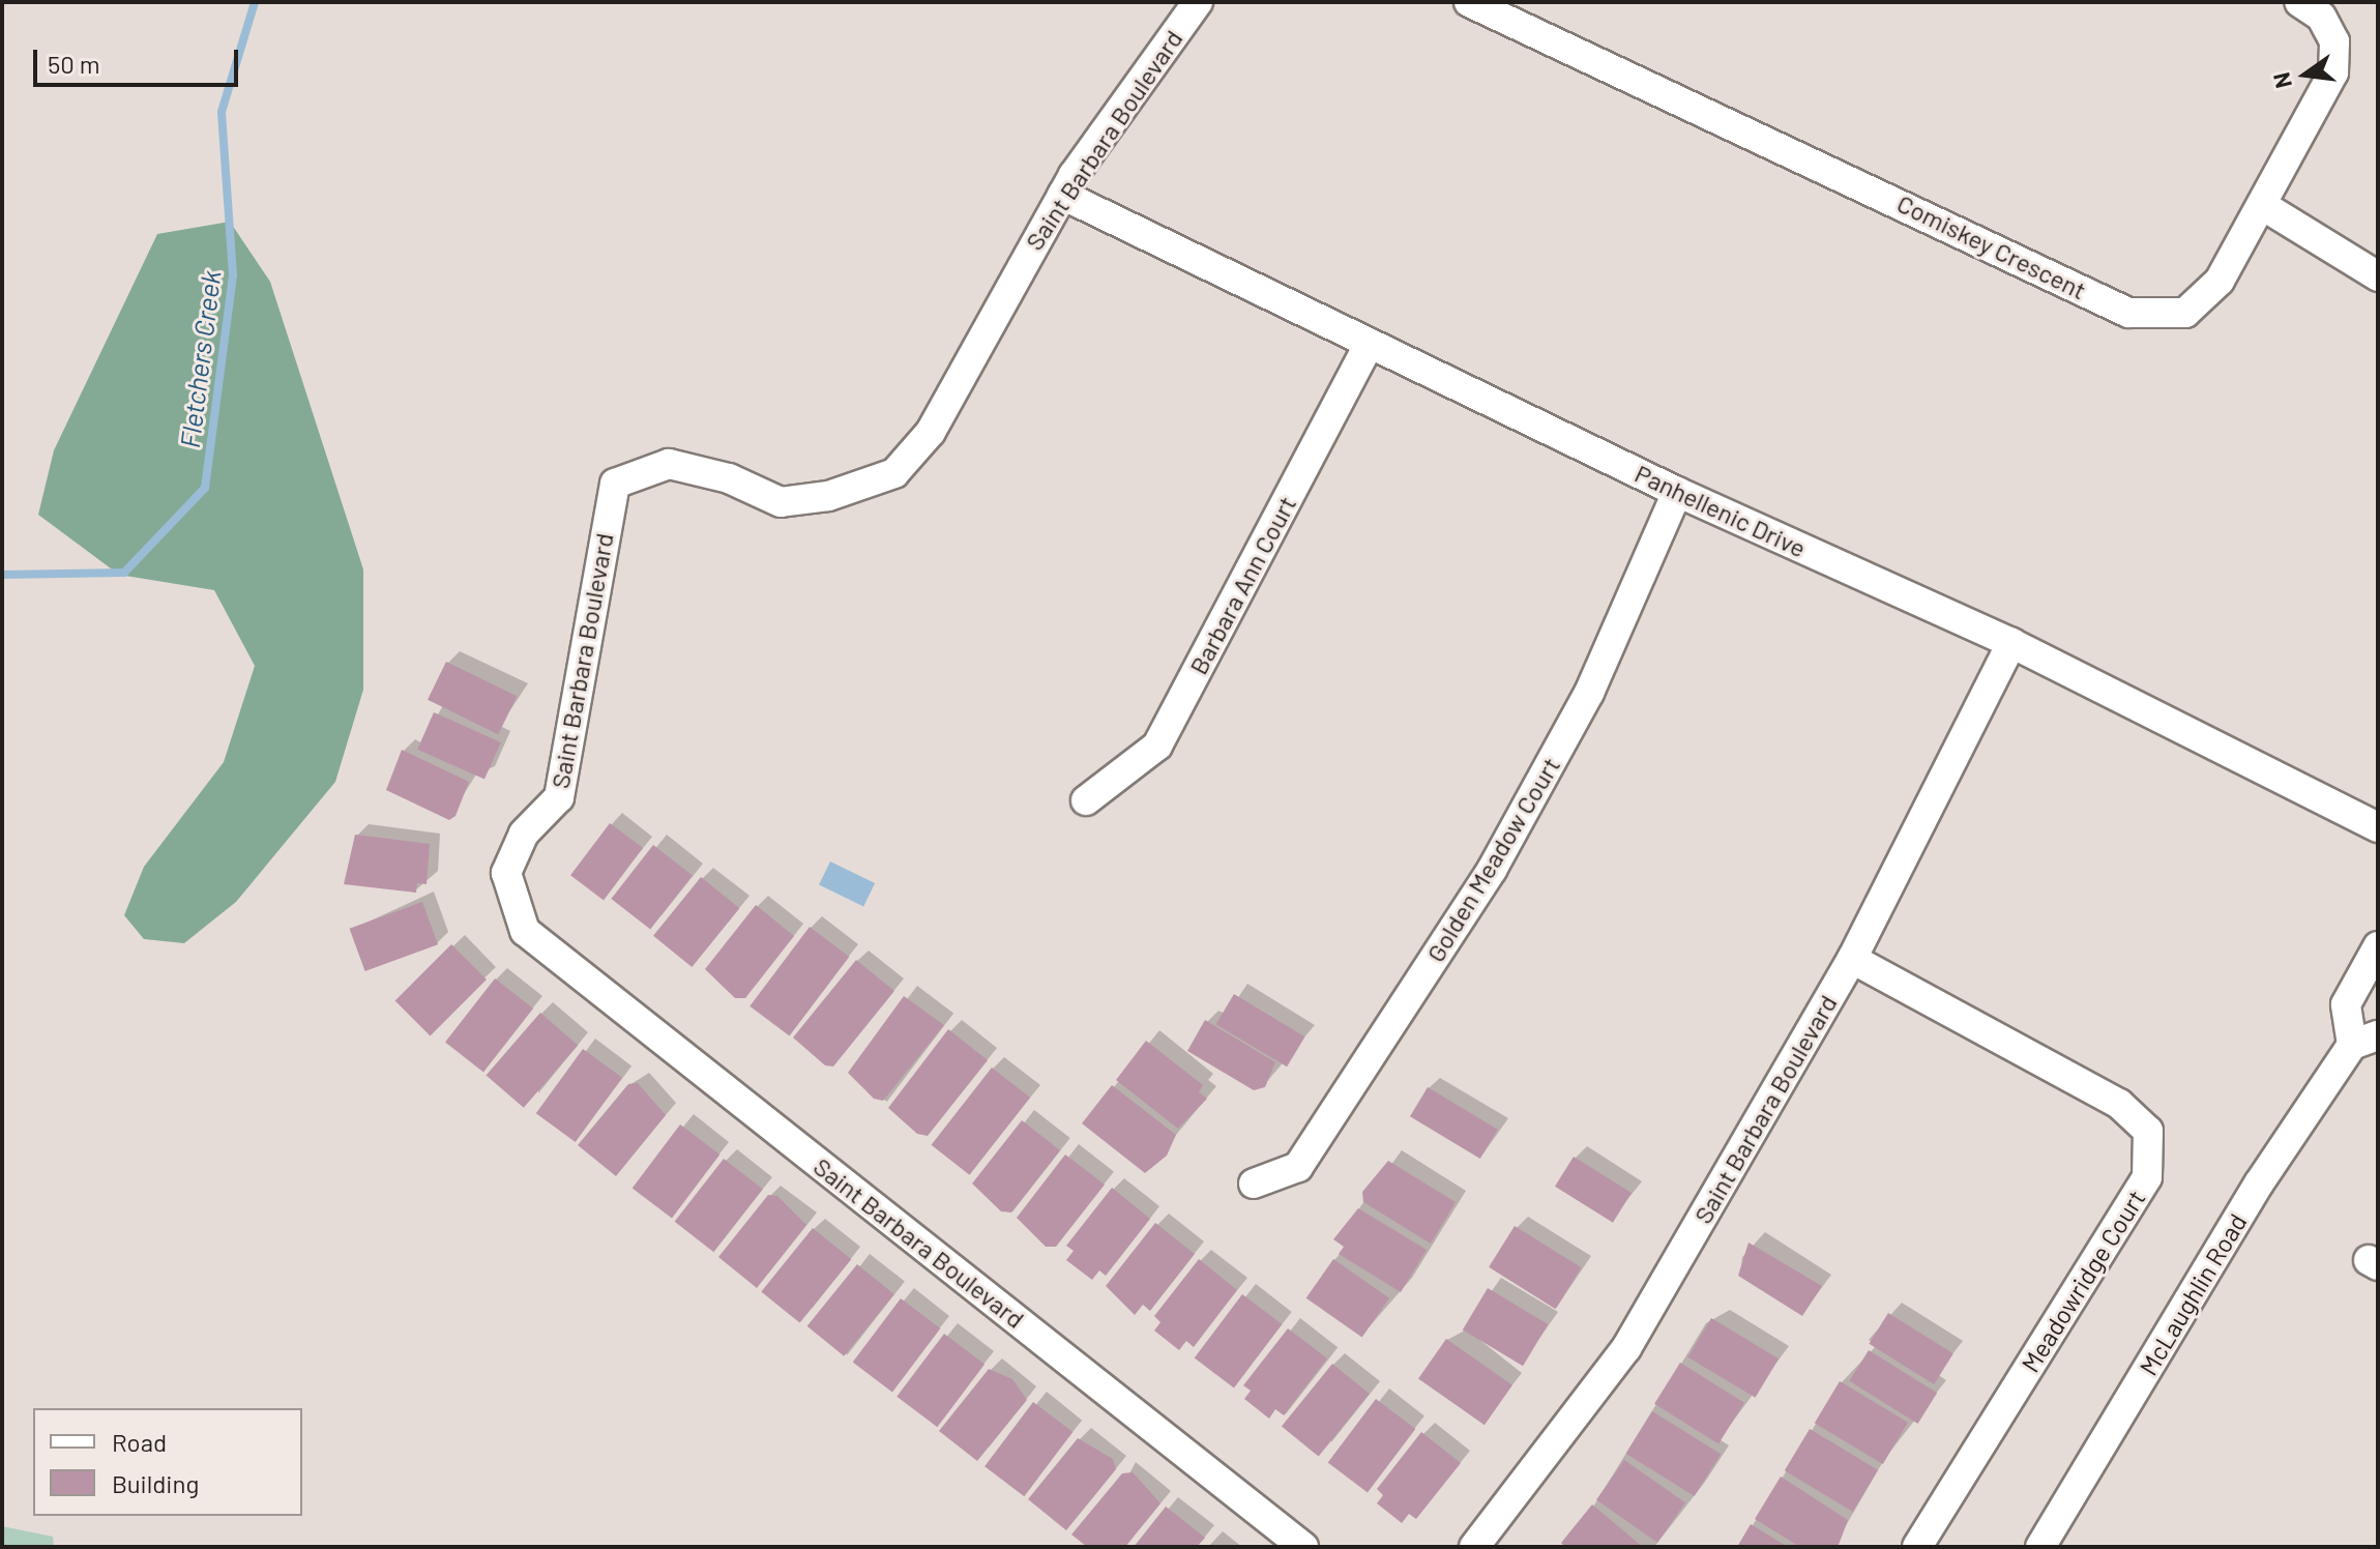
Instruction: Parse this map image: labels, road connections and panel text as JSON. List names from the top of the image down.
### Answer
{
  "streets": {
    "street": [
      "Saint Barbara Boulevard",
      "Comiskey Crescent",
      "Panhellenic Drive",
      "Barbara Ann Court",
      "Golden Meadow Court",
      "Meadowridge Court",
      "McLaughlin Road"
    ]
  },
  "crossings": [
    ["Saint Barbara Boulevard", "Panhellenic Drive"],
    ["Saint Barbara Boulevard", "Meadowridge Court"],
    ["Panhellenic Drive", "Barbara Ann Court"],
    ["Panhellenic Drive", "Golden Meadow Court"]
  ],
  "water": ["Fletchers Creek"],
  "legend": ["Road", "Building"],
  "scale_bar": "50 m",
  "north": "left"
}
